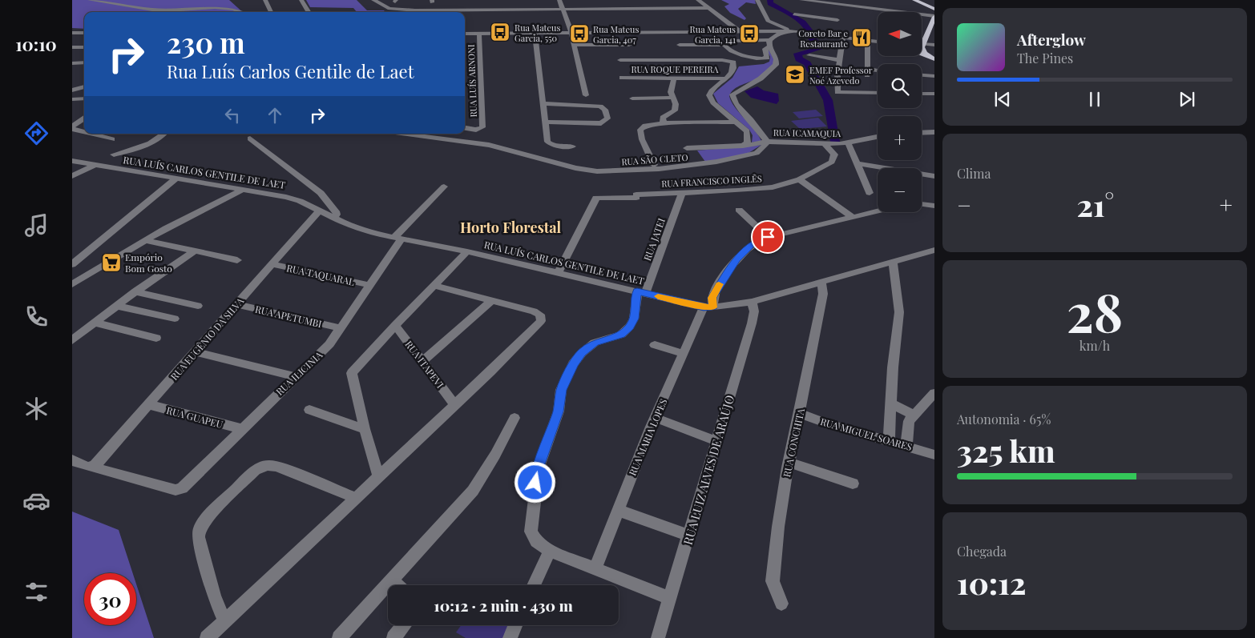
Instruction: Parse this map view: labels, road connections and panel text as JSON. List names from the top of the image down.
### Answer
{
  "streets": {
    "street": [
      "RUA ROQUE PEREIRA",
      "RUA LUÍS ARNONI",
      "RUA ICAMAQUIA",
      "RUA SÃO CLETO",
      "RUA LUÍS CARLOS GENTILE DE LAET",
      "RUA FRANCISCO INGLÊS",
      "RUA JATEI",
      "RUA TAQUARAL",
      "RUA APETUMBI",
      "RUA EUGÊNIO DA SILVA",
      "RUA ITAPEVI",
      "RUA ILICINIA",
      "RUA GUAPEU",
      "RUA MIGUEL SOARES",
      "RUA MARIA LOPES",
      "RUA CONCHITA",
      "RUA LUIZ ALVES DE ARAÚJO"
    ]
  },
  "crossings": [
    ["RUA ICAMAQUIA", "RUA SÃO CLETO"],
    ["RUA ICAMAQUIA", "RUA FRANCISCO INGLÊS"],
    ["RUA LUÍS CARLOS GENTILE DE LAET", "RUA FRANCISCO INGLÊS"],
    ["RUA LUÍS CARLOS GENTILE DE LAET", "RUA JATEI"],
    ["RUA LUÍS CARLOS GENTILE DE LAET", "RUA EUGÊNIO DA SILVA"],
    ["RUA LUÍS CARLOS GENTILE DE LAET", "RUA ILICINIA"],
    ["RUA LUÍS CARLOS GENTILE DE LAET", "RUA MARIA LOPES"],
    ["RUA LUÍS CARLOS GENTILE DE LAET", "RUA CONCHITA"],
    ["RUA LUÍS CARLOS GENTILE DE LAET", "RUA LUIZ ALVES DE ARAÚJO"],
    ["RUA FRANCISCO INGLÊS", "RUA JATEI"],
    ["RUA TAQUARAL", "RUA EUGÊNIO DA SILVA"],
    ["RUA TAQUARAL", "RUA ILICINIA"],
    ["RUA APETUMBI", "RUA EUGÊNIO DA SILVA"],
    ["RUA APETUMBI", "RUA ILICINIA"],
    ["RUA EUGÊNIO DA SILVA", "RUA ILICINIA"],
    ["RUA EUGÊNIO DA SILVA", "RUA GUAPEU"],
    ["RUA ILICINIA", "RUA GUAPEU"],
    ["RUA MIGUEL SOARES", "RUA CONCHITA"]
  ],
  "districts": ["Horto Florestal"],
  "places": {
    "bus stop": ["Rua Mateus Garcia, 550", "Rua Mateus Garcia, 407", "Rua Mateus Garcia, 141"],
    "restaurant": ["Coreto Bar e Restaurante"],
    "school or university": ["EMEF Professor Noé Azevedo"],
    "supermarket": ["Empório Bom Gosto"]
  },
  "north": "left",
  "page": {
    "tabs": "10:10",
    "map_buttons": ["+", "−"],
    "turn": ["230 m", "Rua Luís Carlos Gentile de Laet"],
    "song": ["Afterglow", "The Pines"],
    "tile": [
      "Clima",
      ["28", "km/h"],
      ["Autonomia · 65%", "325 km"],
      ["Chegada", "10:12"]
    ],
    "heat": ["−", "21°", "+"],
    "limit": "30",
    "trip": "10:12 · 2 min · 430 m"
  }
}
